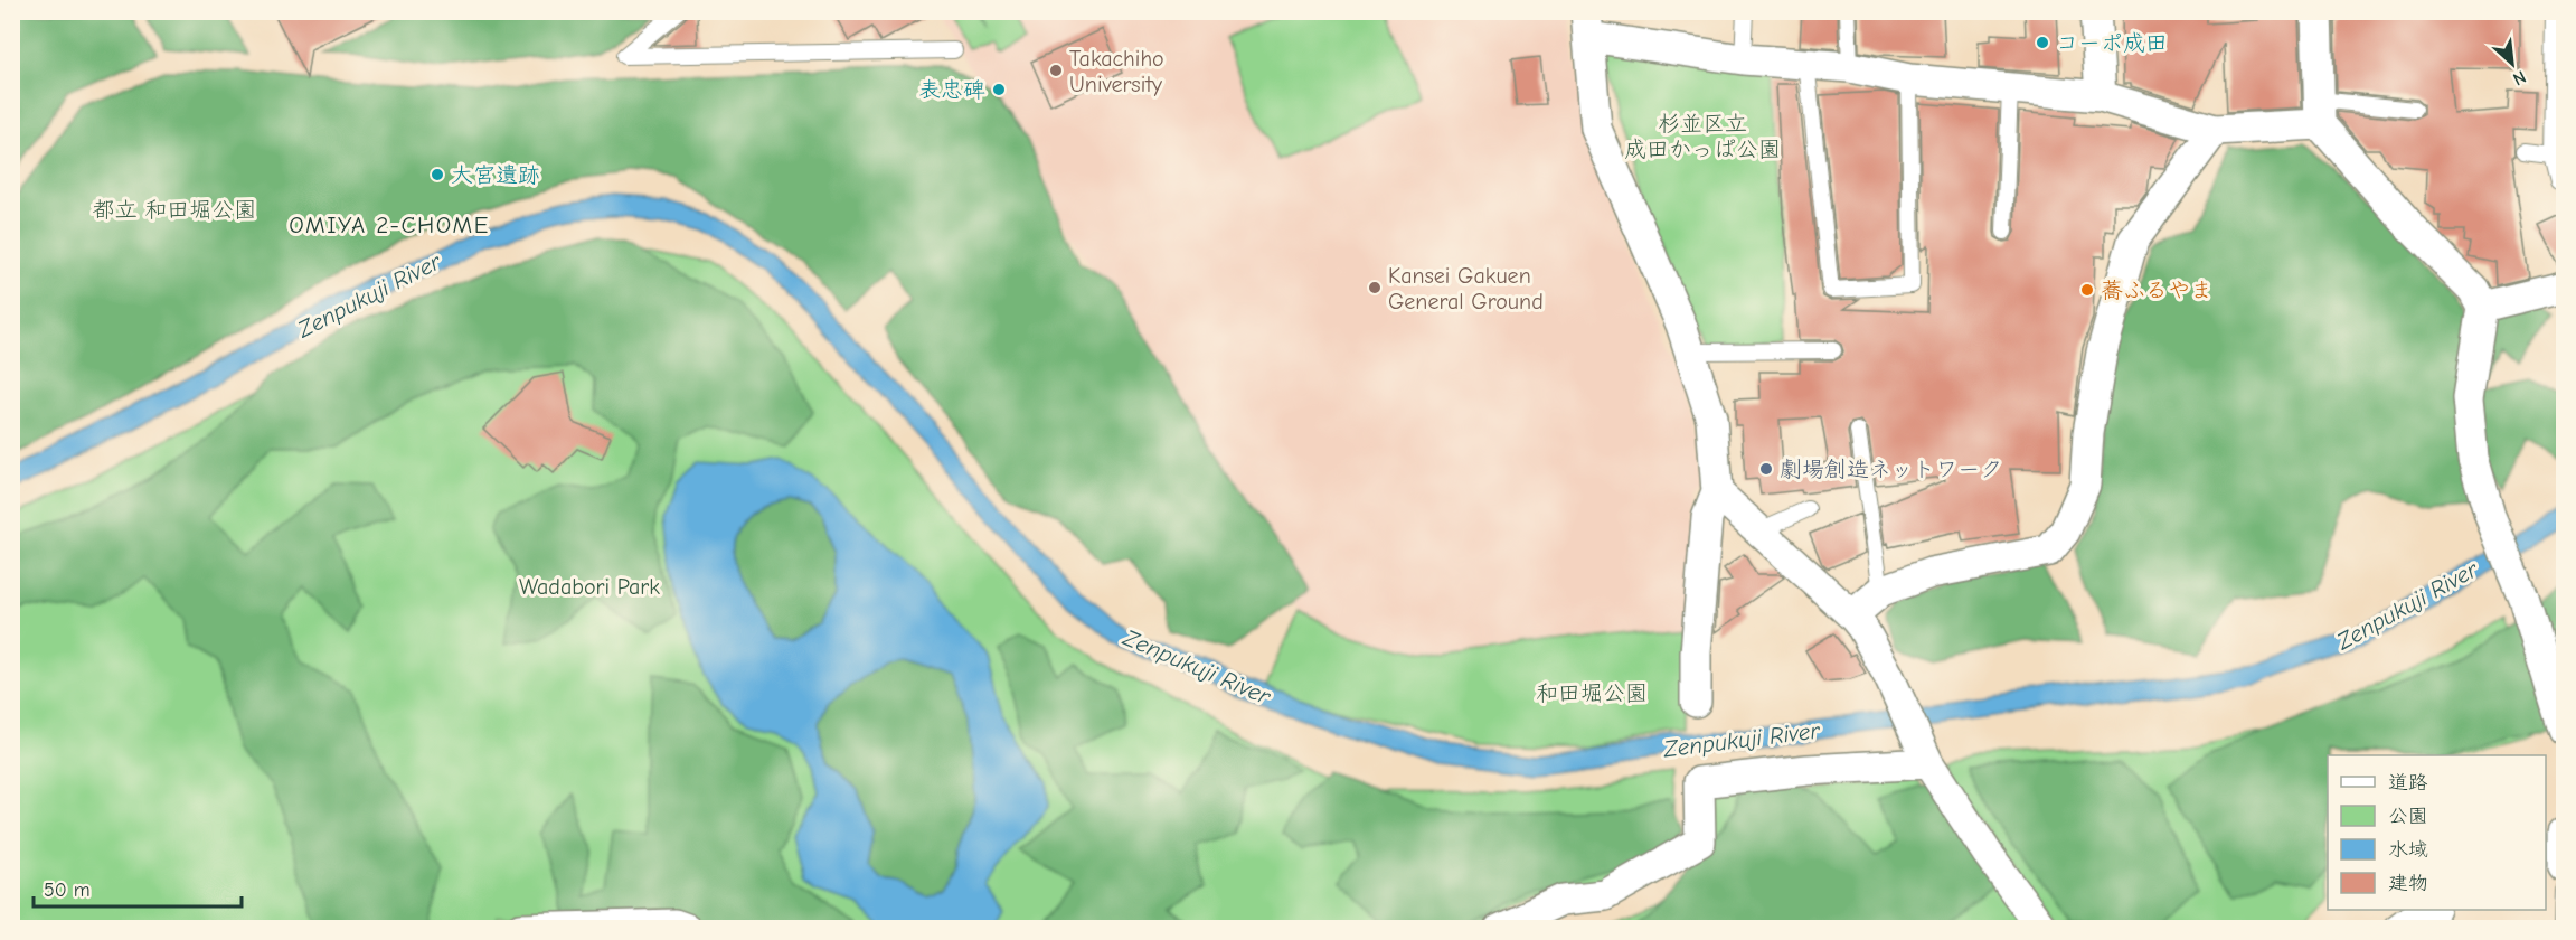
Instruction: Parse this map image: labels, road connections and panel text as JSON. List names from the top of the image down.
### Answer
{
  "districts": ["OMIYA 2-CHOME"],
  "water": ["Zenpukuji River"],
  "parks": [
    "杉並区立 成田かっぱ公園",
    "都立 和田堀公園",
    "Wadabori Park",
    "和田堀公園"
  ],
  "places": [
    "コーポ成田",
    "Takachiho University",
    "表忠碑",
    "大宮遺跡",
    "Kansei Gakuen General Ground",
    "蕎ふるやま",
    "劇場創造ネットワーク"
  ],
  "legend": [
    "道路",
    "公園",
    "水域",
    "建物"
  ],
  "scale_bar": "50 m",
  "north": "bottom right"
}
